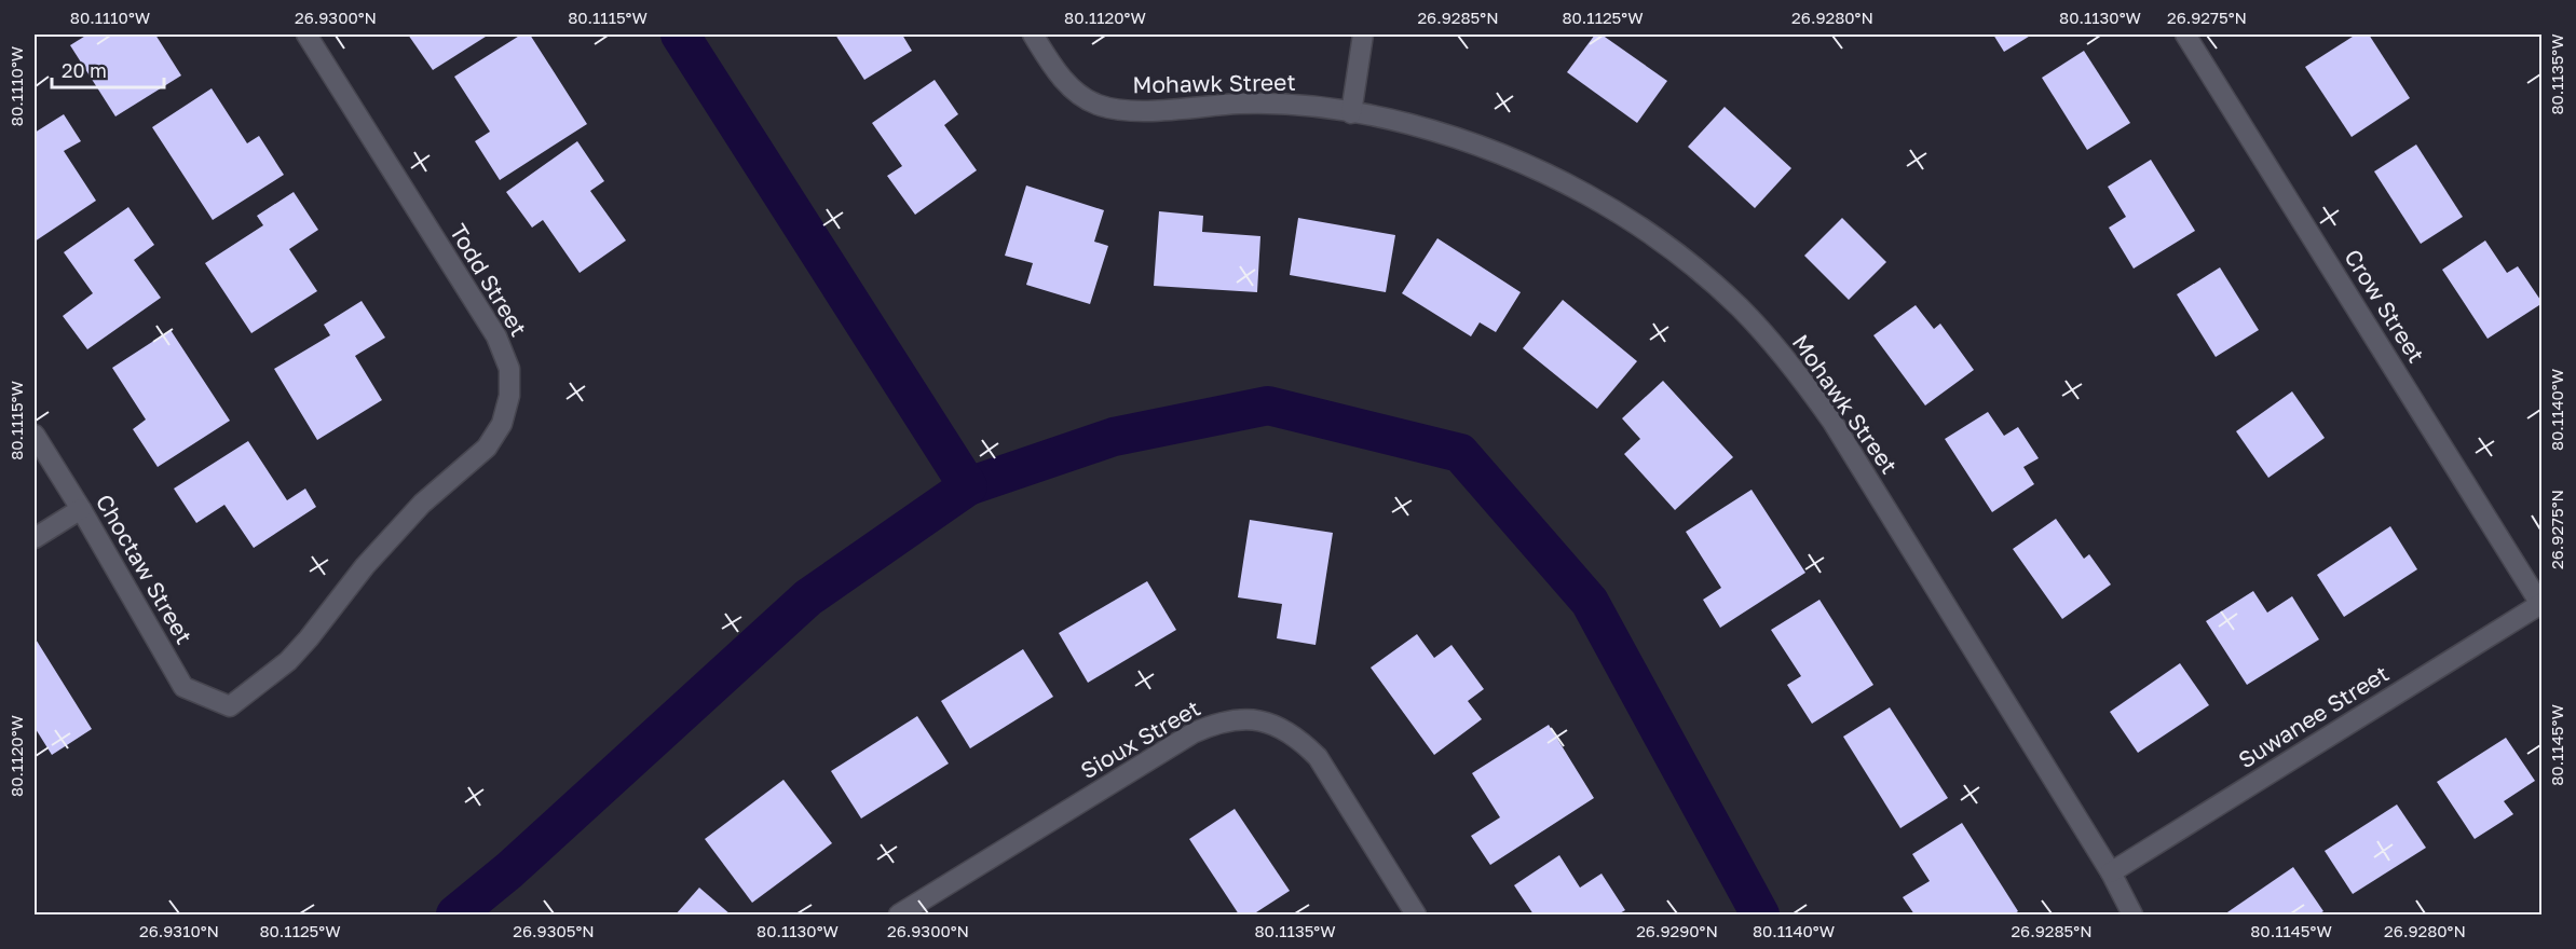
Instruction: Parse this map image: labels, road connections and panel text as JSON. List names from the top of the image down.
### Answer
{
  "streets": {
    "street": [
      "Mohawk Street",
      "Todd Street",
      "Crow Street",
      "Choctaw Street",
      "Suwanee Street",
      "Sioux Street"
    ]
  },
  "crossings": [
    ["Mohawk Street", "Suwanee Street"],
    ["Todd Street", "Choctaw Street"],
    ["Crow Street", "Suwanee Street"]
  ],
  "scale_bar": "20 m",
  "coordinates": [
    "80.1110°W",
    "26.9300°N",
    "80.1115°W",
    "80.1120°W",
    "26.9285°N",
    "80.1125°W",
    "26.9280°N",
    "80.1130°W",
    "26.9275°N",
    "80.1135°W",
    "80.1140°W",
    "80.1145°W",
    "26.9310°N",
    "26.9305°N",
    "26.9290°N"
  ]
}
